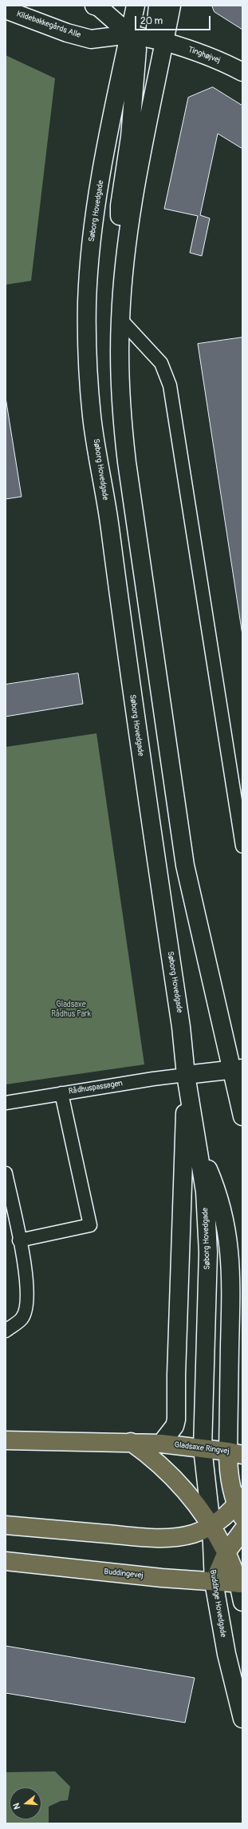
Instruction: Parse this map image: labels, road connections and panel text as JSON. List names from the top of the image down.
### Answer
{
  "streets": {
    "main road": ["Gladsaxe Ringvej", "Buddingevej"],
    "street": [
      "Kildebakkegårds Alle",
      "Tinghøjvej",
      "Søborg Hovedgade",
      "Buddinge Hovedgade"
    ],
    "lane": ["Rådhuspassagen"]
  },
  "crossings": [
    ["Kildebakkegårds Alle", "Tinghøjvej"],
    ["Kildebakkegårds Alle", "Søborg Hovedgade"],
    ["Søborg Hovedgade", "Rådhuspassagen"],
    ["Søborg Hovedgade", "Gladsaxe Ringvej"],
    ["Søborg Hovedgade", "Buddinge Hovedgade"],
    ["Gladsaxe Ringvej", "Buddinge Hovedgade"],
    ["Buddingevej", "Buddinge Hovedgade"]
  ],
  "parks": ["Gladsaxe Rådhus Park"],
  "scale_bar": "20 m",
  "north": "left"
}
